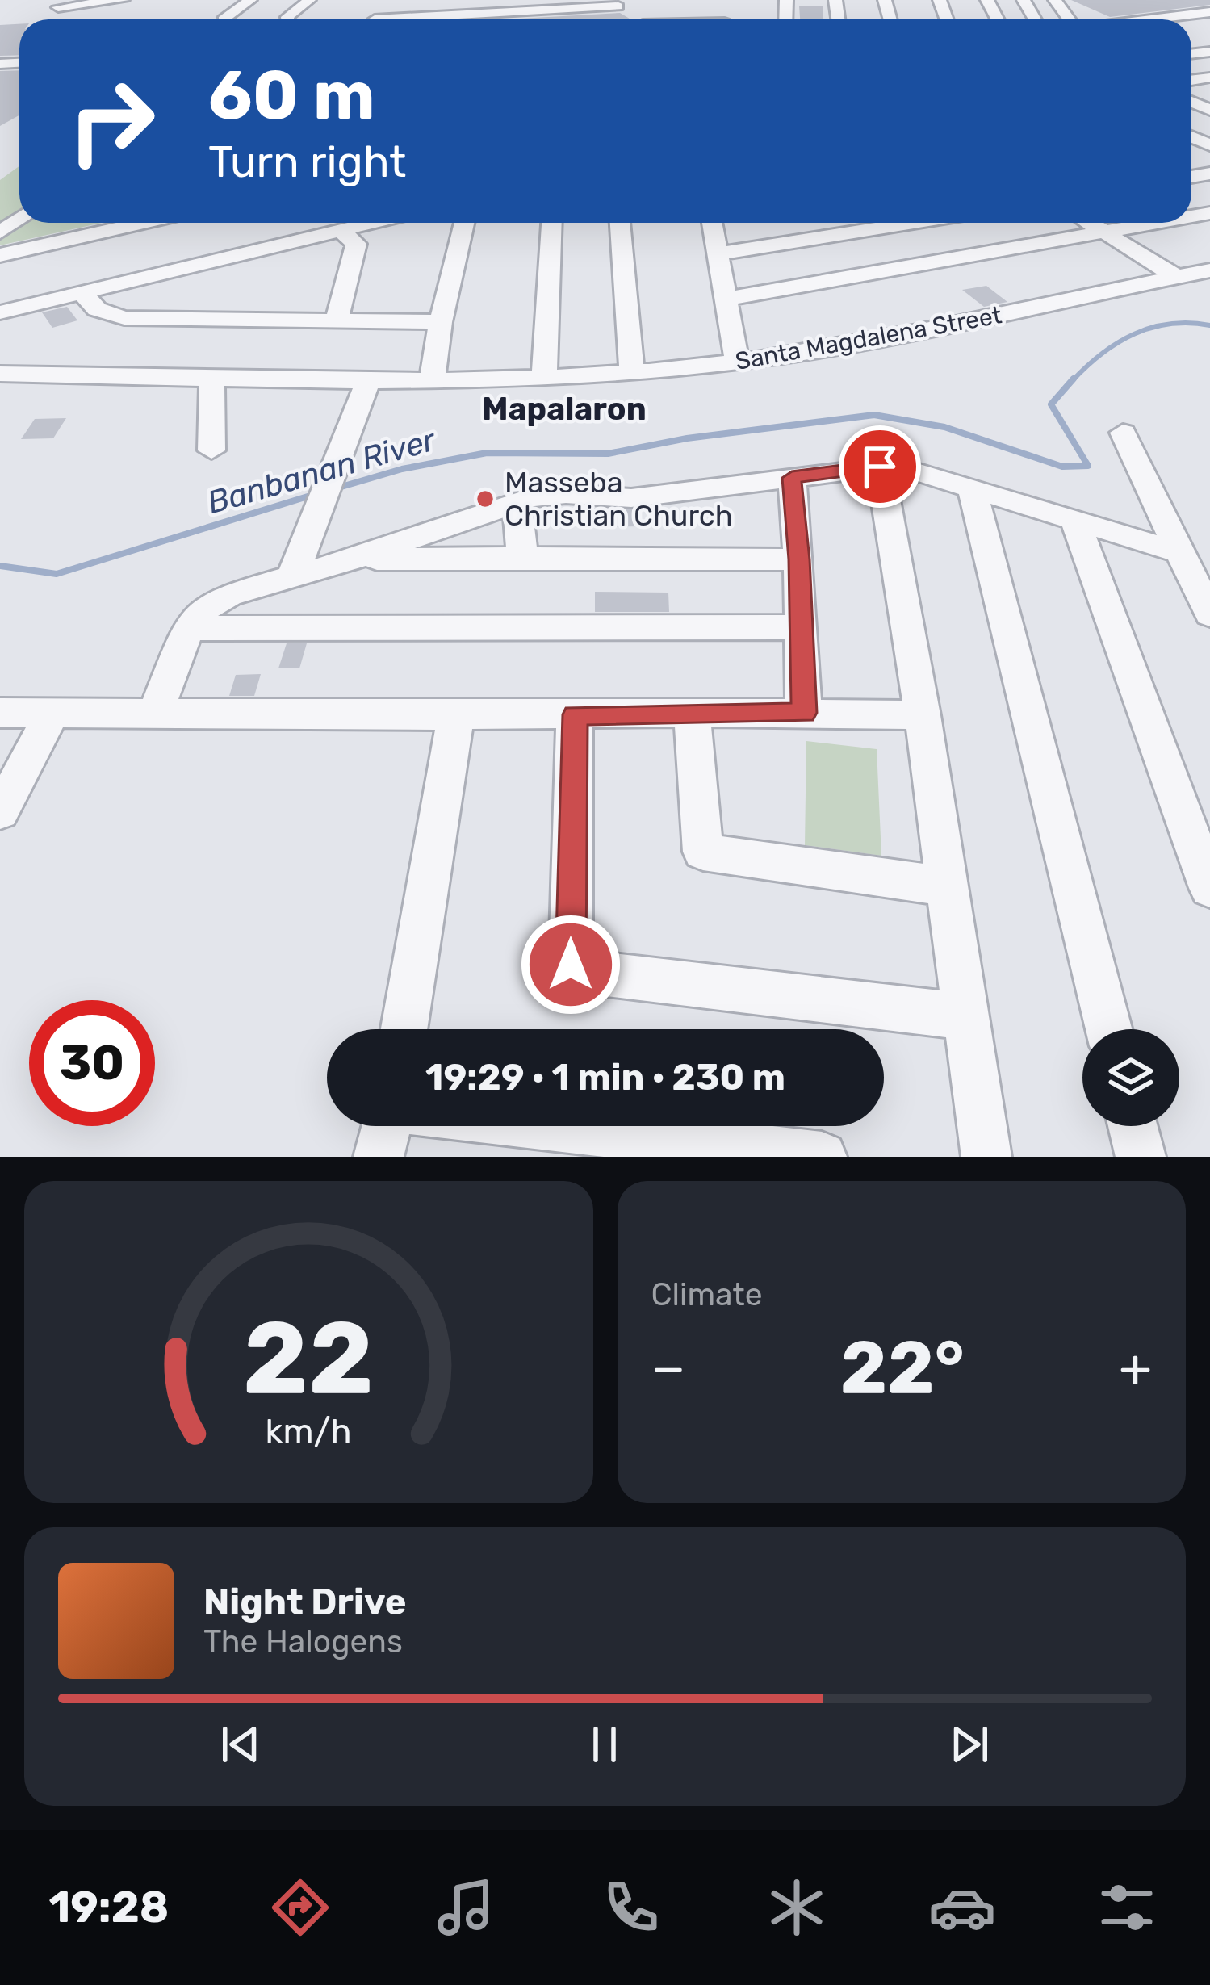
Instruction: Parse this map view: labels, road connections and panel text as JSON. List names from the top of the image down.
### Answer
{
  "streets": {
    "street": ["Santa Magdalena Street"]
  },
  "districts": ["Mapalaron"],
  "water": ["Banbanan River"],
  "places": ["Masseba Christian Church"],
  "page": {
    "turn": ["60 m", "Turn right"],
    "limit": "30",
    "trip": "19:29 · 1 min · 230 m",
    "tile": "Climate",
    "heat": ["−", "22°", "+"],
    "song": ["Night Drive", "The Halogens"],
    "tabs": "19:28",
    "gauge": ["22", "km/h"]
  }
}
